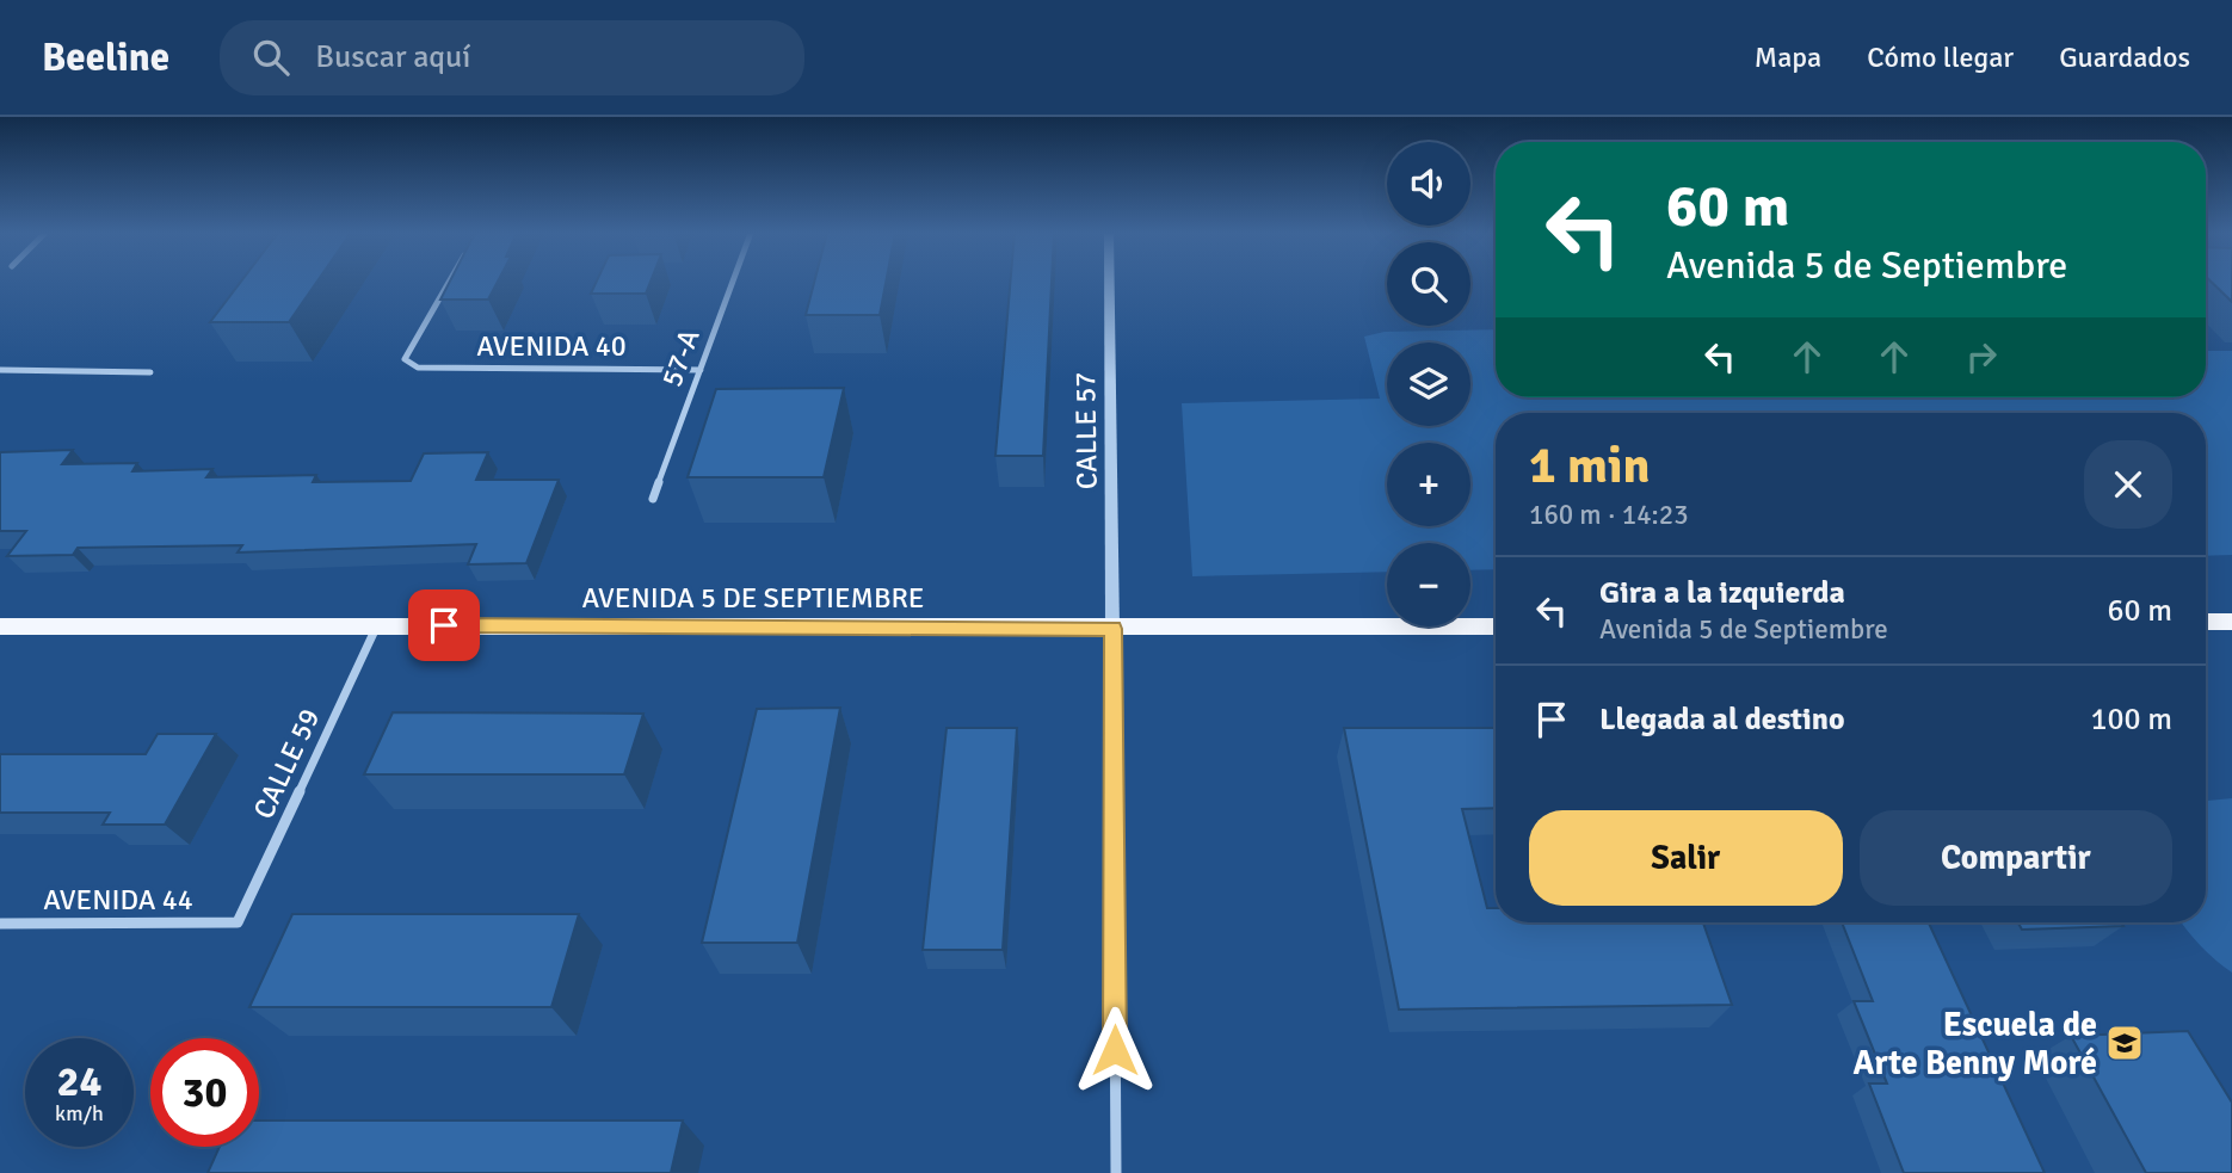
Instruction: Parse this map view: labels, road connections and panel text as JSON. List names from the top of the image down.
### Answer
{
  "streets": {
    "main road": ["AVENIDA 5 DE SEPTIEMBRE"],
    "street": [
      "AVENIDA 40",
      "57-A",
      "CALLE 57",
      "CALLE 59",
      "AVENIDA 44"
    ]
  },
  "crossings": [
    ["AVENIDA 40", "57-A"],
    ["CALLE 57", "AVENIDA 5 DE SEPTIEMBRE"],
    ["AVENIDA 5 DE SEPTIEMBRE", "CALLE 59"],
    ["CALLE 59", "AVENIDA 44"]
  ],
  "places": {
    "school or university": ["Escuela de Arte Benny Moré"]
  },
  "page": {
    "header": "Beeline",
    "search": "Buscar aquí",
    "nav": ["Mapa", "Cómo llegar", "Guardados"],
    "map_buttons": ["+", "−"],
    "turn": ["60 m", "Avenida 5 de Septiembre"],
    "heading": ["1 min", "160 m · 14:23"],
    "list": [
      {
        "name": "Gira a la izquierda",
        "note": "Avenida 5 de Septiembre",
        "value": "60 m"
      },
      {
        "name": "Llegada al destino",
        "value": "100 m"
      }
    ],
    "buttons": ["Salir", "Compartir"],
    "speed": "24 km/h",
    "limit": "30"
  }
}
